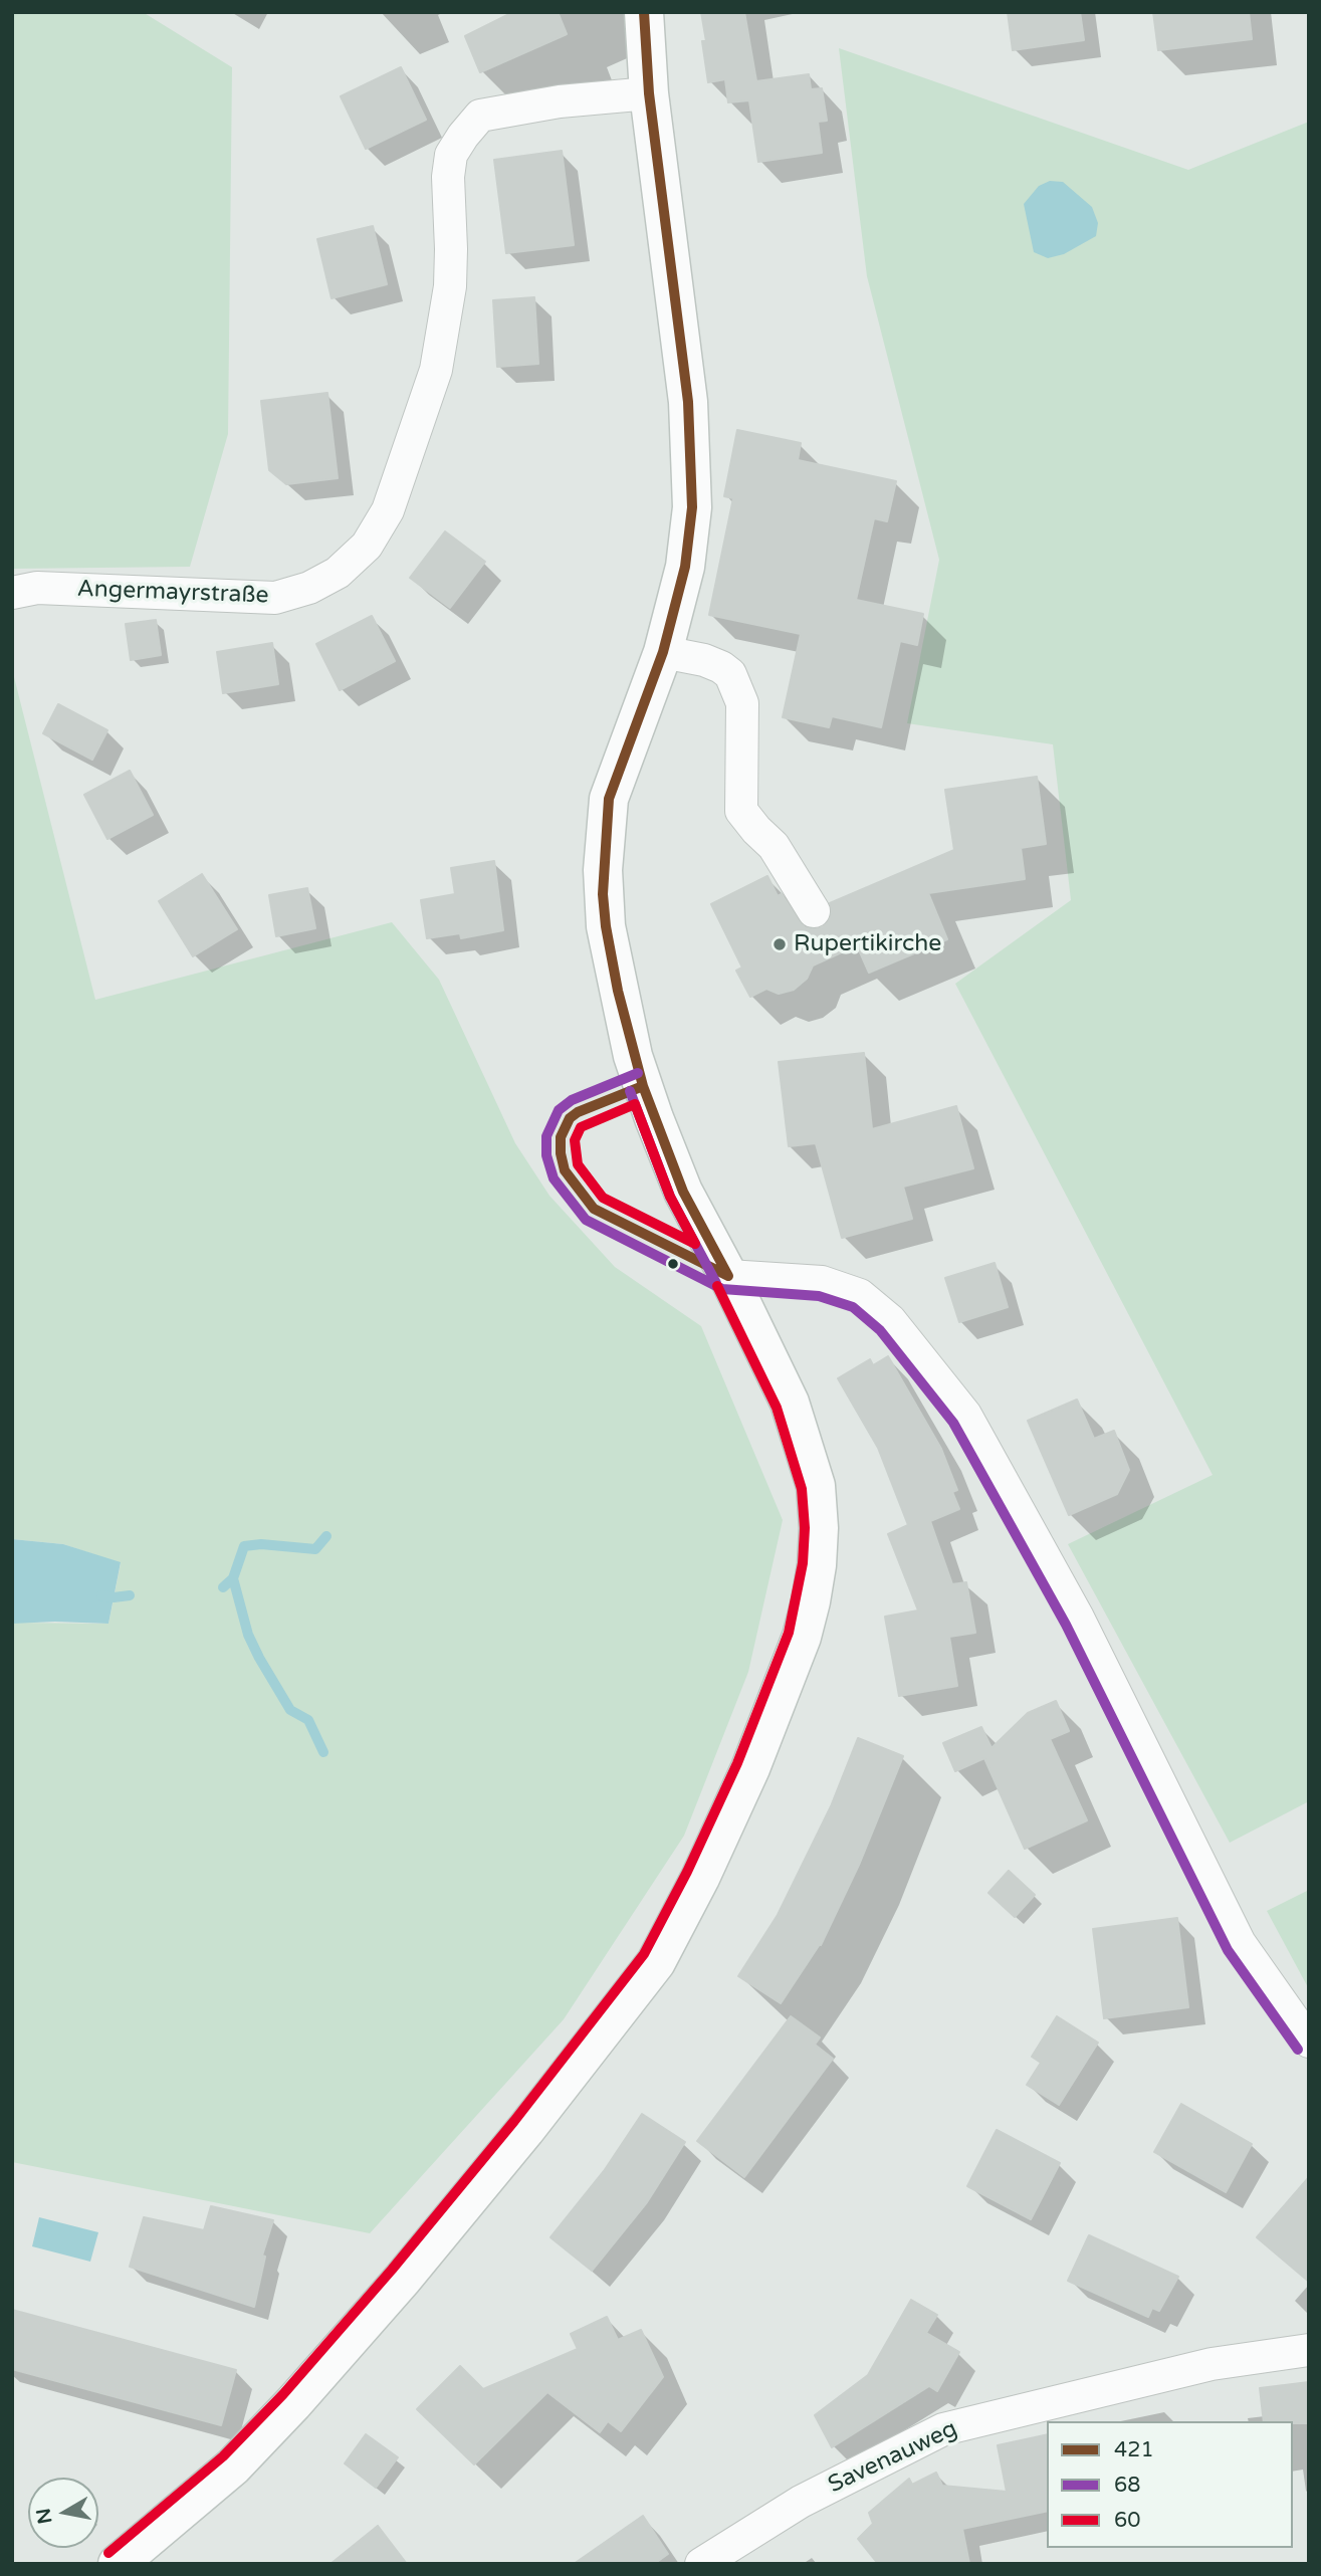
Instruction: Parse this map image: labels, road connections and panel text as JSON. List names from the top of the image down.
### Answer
{
  "streets": {
    "street": ["Angermayrstraße", "Savenauweg"]
  },
  "places": ["Rupertikirche"],
  "lines": ["transit line 421", "transit line 68", "transit line 60"],
  "legend": ["421", "68", "60"],
  "north": "left"
}
